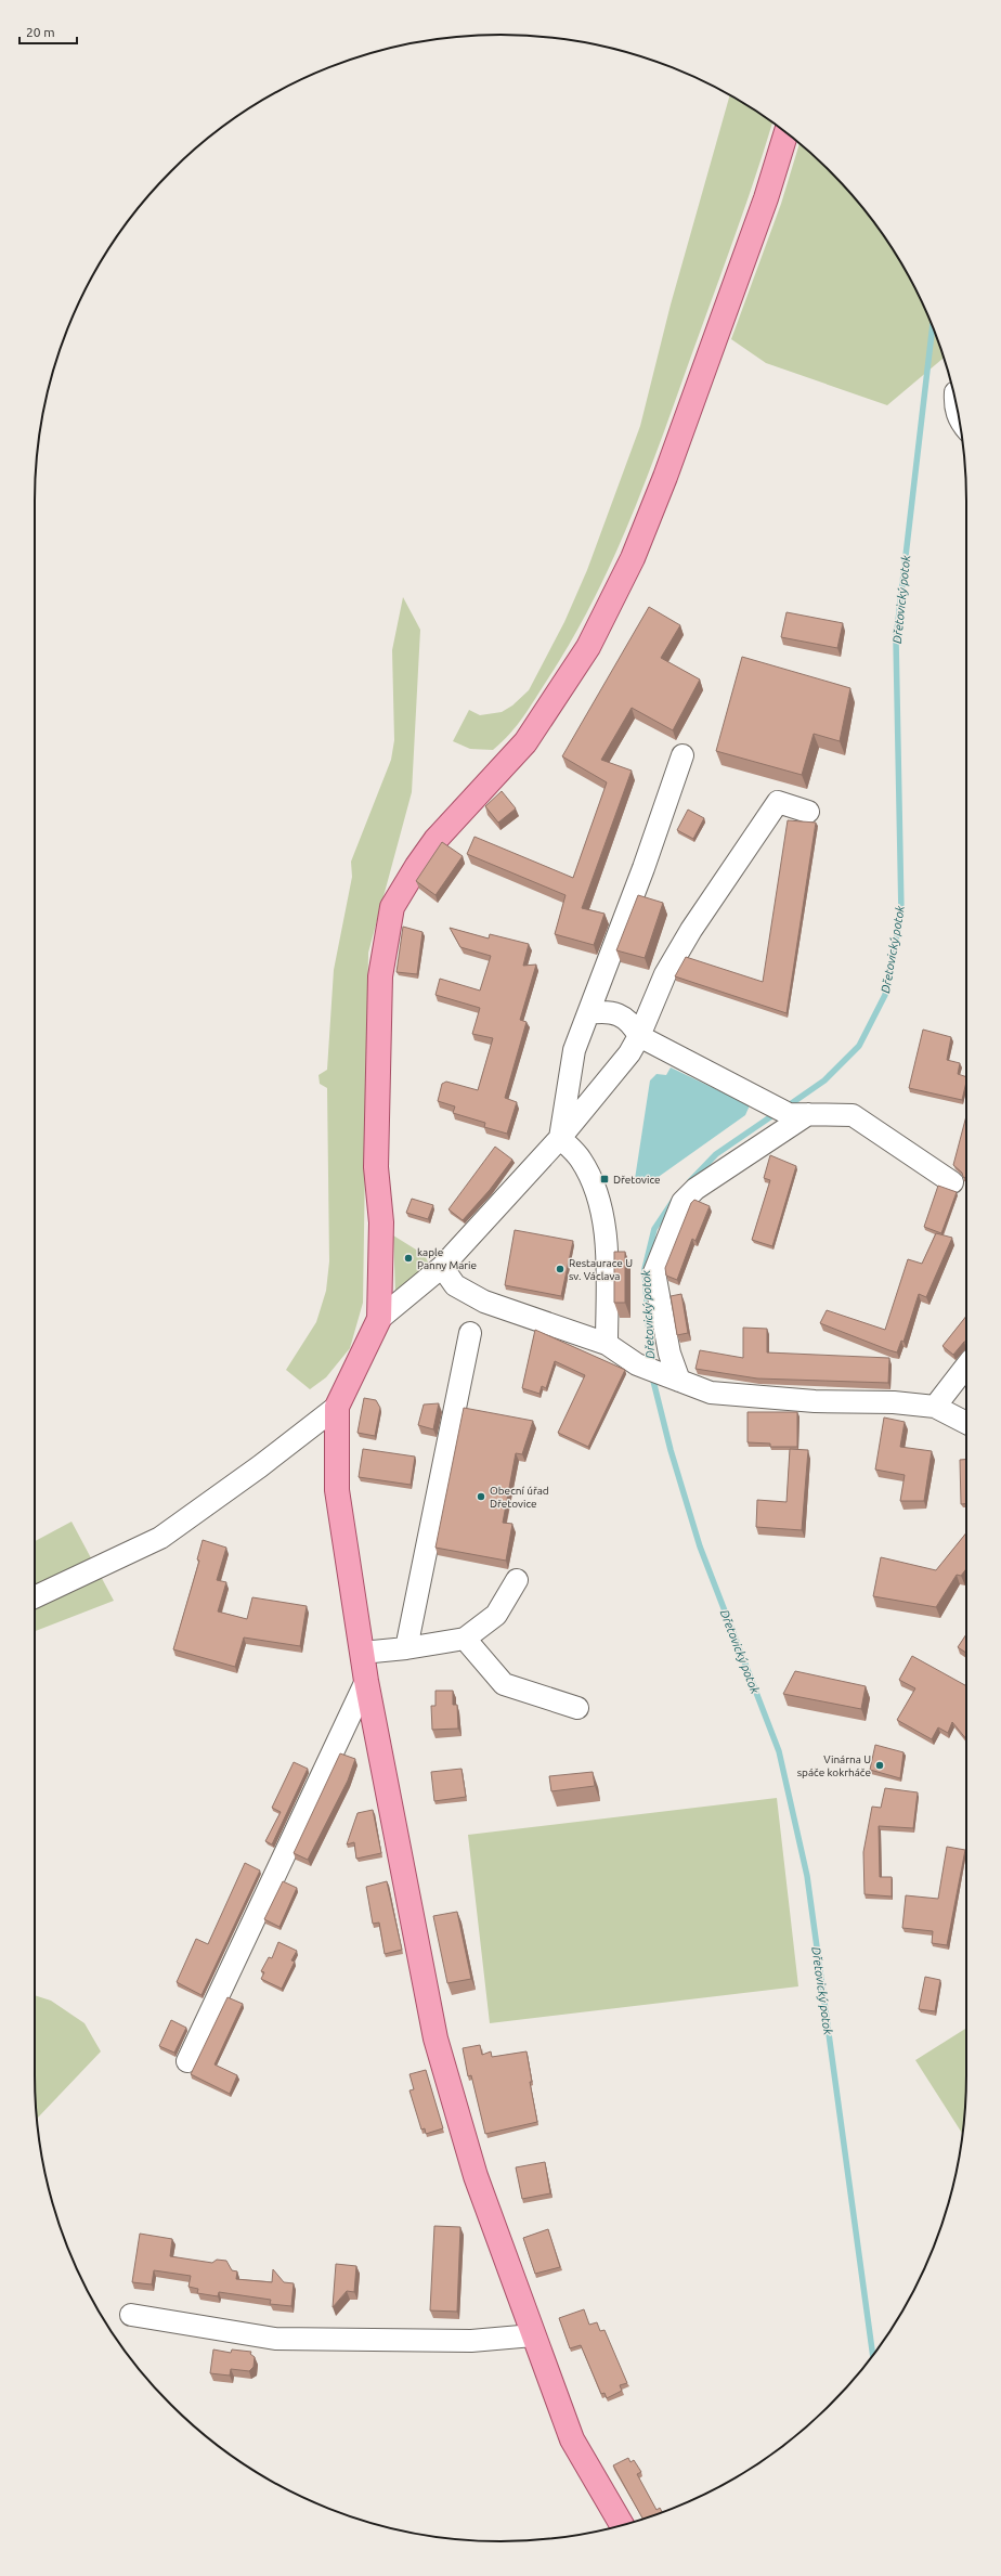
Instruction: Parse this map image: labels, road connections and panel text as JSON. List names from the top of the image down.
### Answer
{
  "water": ["Dřetovický potok"],
  "places": {
    "transit": ["Dřetovice"],
    "other": [
      "kaple Panny Marie",
      "Restaurace U sv. Václava",
      "Obecní úřad Dřetovice",
      "Vinárna U spáče kokrháče"
    ]
  },
  "scale_bar": "20 m"
}
